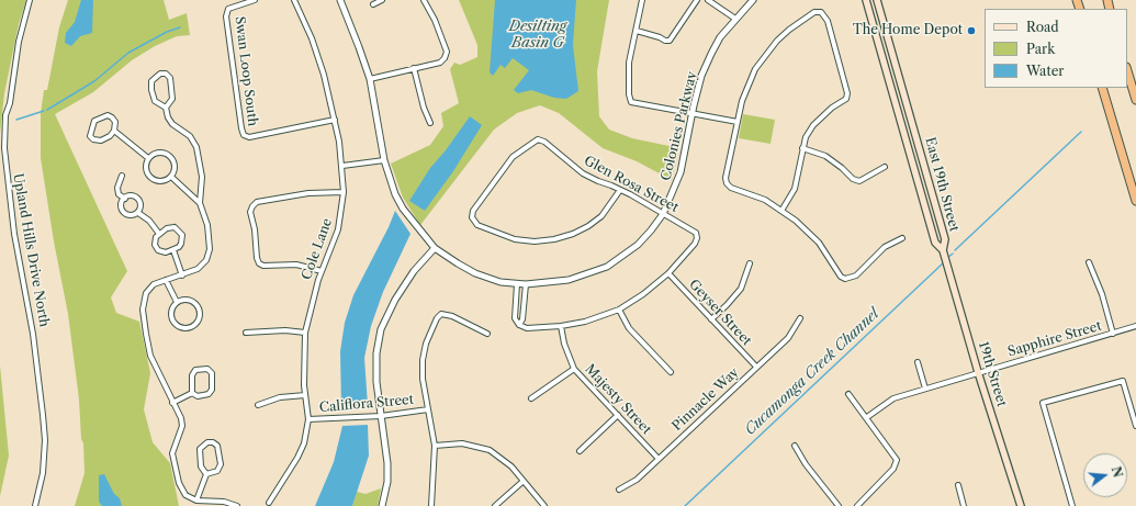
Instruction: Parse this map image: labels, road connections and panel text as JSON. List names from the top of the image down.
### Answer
{
  "streets": {
    "main road": ["East 19th Street", "19th Street"],
    "street": [
      "Swan Loop South",
      "Colonies Parkway",
      "Glen Rosa Street",
      "Cole Lane",
      "Upland Hills Drive North",
      "Geyser Street",
      "Sapphire Street",
      "Majesty Street",
      "Pinnacle Way",
      "Califlora Street"
    ]
  },
  "crossings": [
    ["Swan Loop South", "Cole Lane"],
    ["Colonies Parkway", "Glen Rosa Street"],
    ["Glen Rosa Street", "Geyser Street"],
    ["East 19th Street", "19th Street"],
    ["Cole Lane", "Califlora Street"],
    ["Geyser Street", "Pinnacle Way"],
    ["Sapphire Street", "19th Street"],
    ["Majesty Street", "Pinnacle Way"]
  ],
  "water": ["Desilting Basin G", "Cucamonga Creek Channel"],
  "places": ["The Home Depot"],
  "legend": ["Road", "Park", "Water"],
  "north": "right"
}
